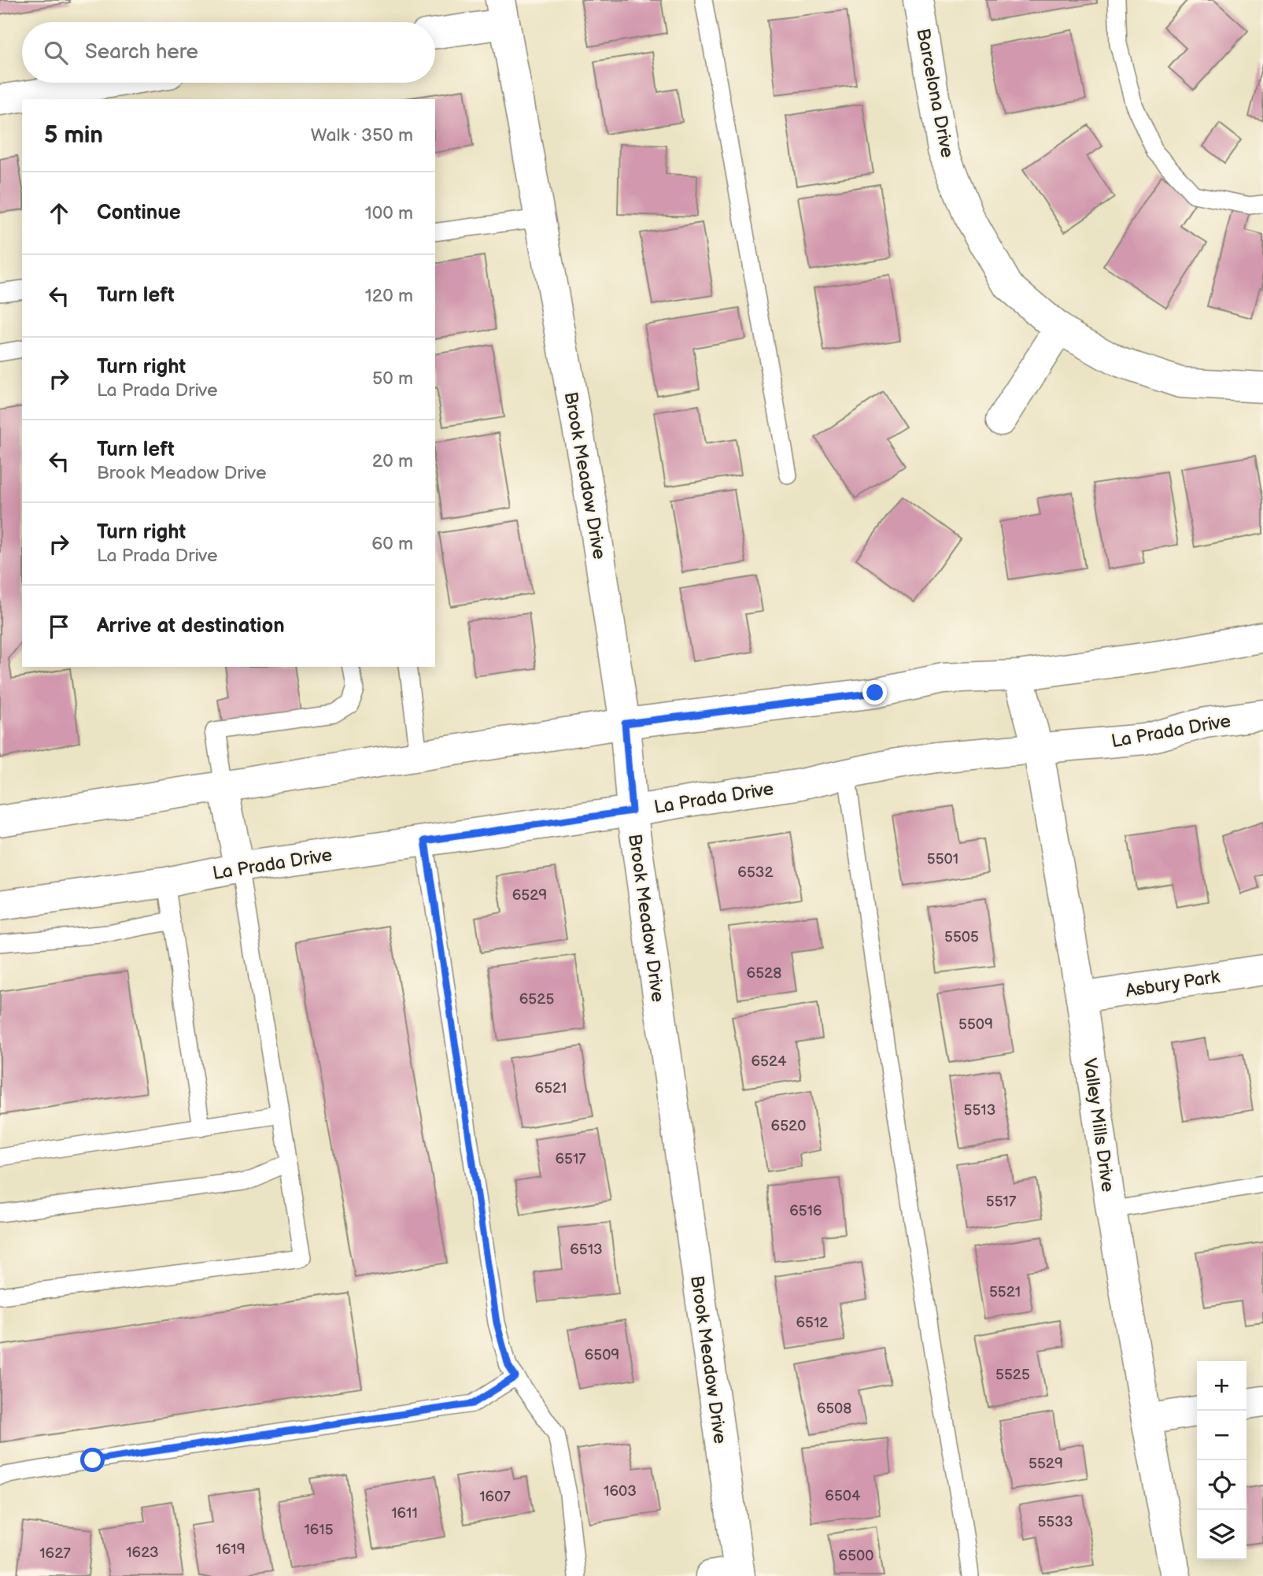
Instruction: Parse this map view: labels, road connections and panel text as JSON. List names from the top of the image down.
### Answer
{
  "streets": {
    "street": [
      "Barcelona Drive",
      "Brook Meadow Drive",
      "La Prada Drive",
      "Asbury Park",
      "Valley Mills Drive"
    ]
  },
  "crossings": [
    ["Brook Meadow Drive", "La Prada Drive"],
    ["La Prada Drive", "Valley Mills Drive"],
    ["Asbury Park", "Valley Mills Drive"]
  ],
  "house_numbers": [
    "5501",
    "6532",
    "6529",
    "5505",
    "6528",
    "6525",
    "5509",
    "6524",
    "6521",
    "5513",
    "6520",
    "6517",
    "5517",
    "6516",
    "6513",
    "5521",
    "6512",
    "6509",
    "5525",
    "6508",
    "5529",
    "1603",
    "6504",
    "1607",
    "1611",
    "5533",
    "1615",
    "1619",
    "1623",
    "1627",
    "6500"
  ],
  "page": {
    "search": "Search here",
    "heading": ["5 min", "Walk · 350 m"],
    "list": [
      ["Continue", "100 m"],
      ["Turn left", "120 m"],
      ["Turn right", "La Prada Drive", "50 m"],
      ["Turn left", "Brook Meadow Drive", "20 m"],
      ["Turn right", "La Prada Drive", "60 m"],
      "Arrive at destination"
    ],
    "map_buttons": ["+", "−"]
  }
}
